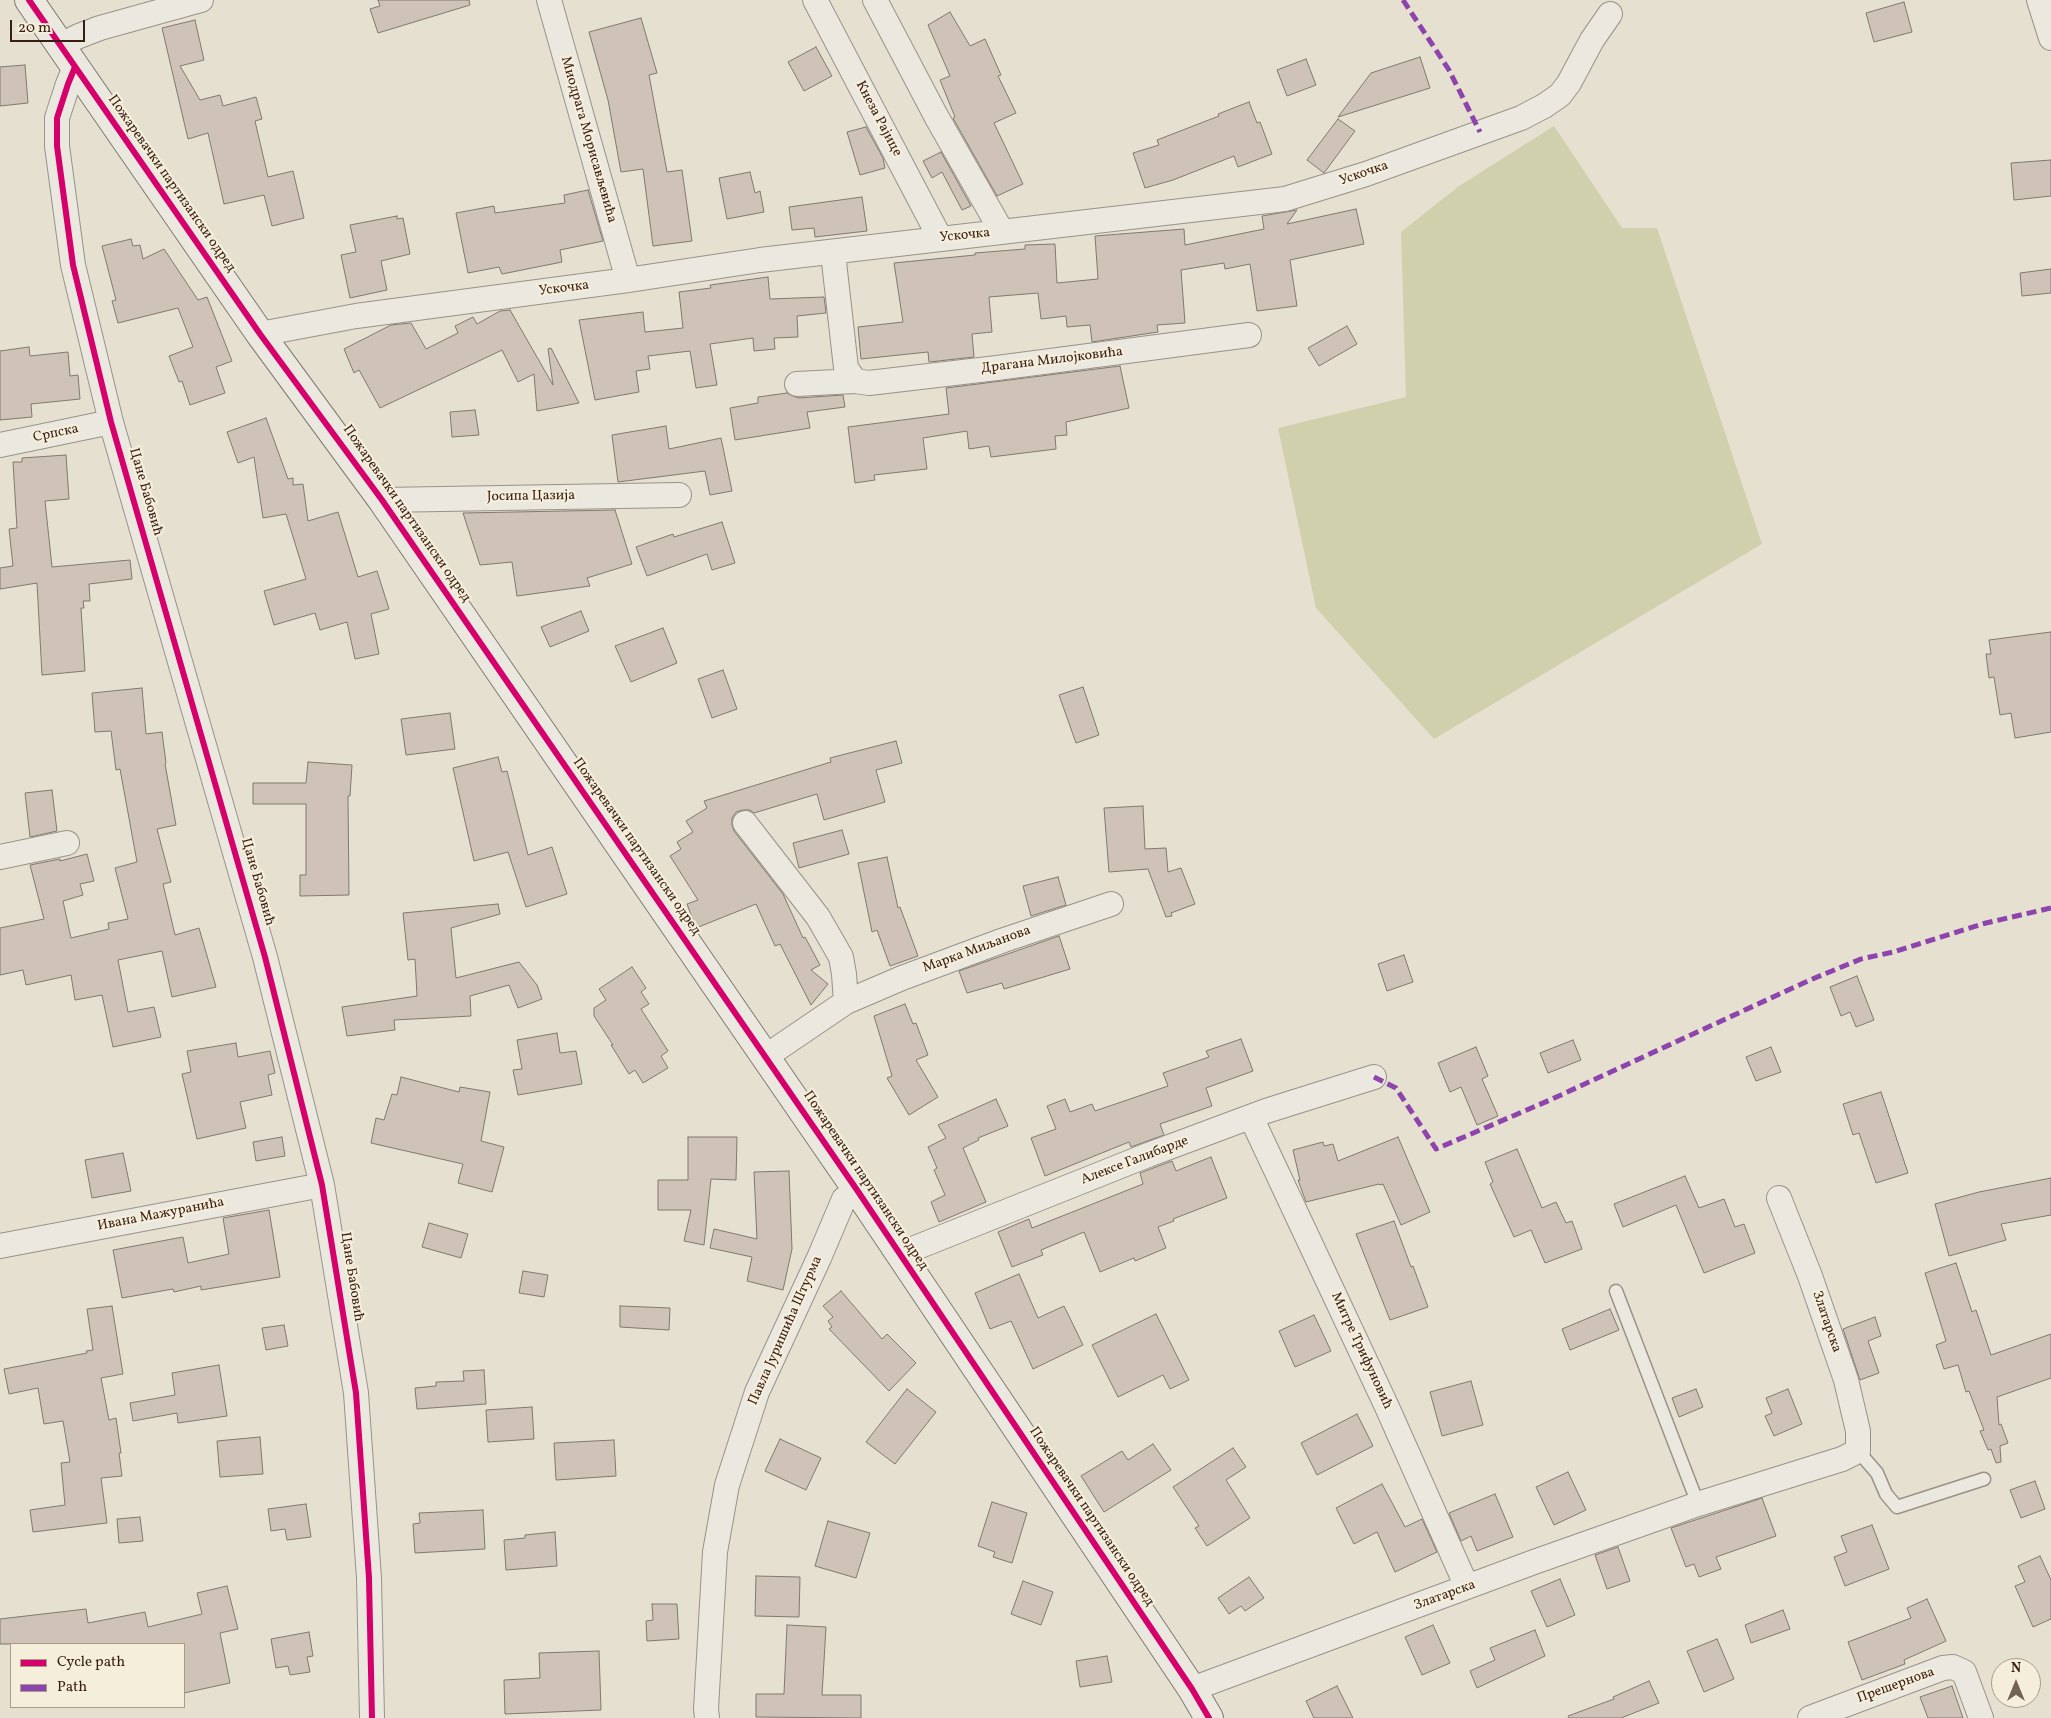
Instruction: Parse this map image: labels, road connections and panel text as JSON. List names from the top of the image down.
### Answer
{
  "streets": {
    "street": [
      "Кнеза Рајице",
      "Миодрага Морисављевића",
      "Ускочка",
      "Пожаревачки партизански одред",
      "Драгана Милојковића",
      "Српска",
      "Цане Бабовић",
      "Јосипа Цазија",
      "Марка Миљанова",
      "Алексе Галибарде",
      "Ивана Мажуранића",
      "Златарска",
      "Павла Јуришића Штурма",
      "Митре Трифуновић",
      "Прешернова"
    ]
  },
  "crossings": [
    ["Кнеза Рајице", "Ускочка"],
    ["Миодрага Морисављевића", "Ускочка"],
    ["Ускочка", "Пожаревачки партизански одред"],
    ["Пожаревачки партизански одред", "Цане Бабовић"],
    ["Пожаревачки партизански одред", "Јосипа Цазија"],
    ["Пожаревачки партизански одред", "Марка Миљанова"],
    ["Пожаревачки партизански одред", "Алексе Галибарде"],
    ["Пожаревачки партизански одред", "Златарска"],
    ["Пожаревачки партизански одред", "Павла Јуришића Штурма"],
    ["Српска", "Цане Бабовић"],
    ["Цане Бабовић", "Ивана Мажуранића"],
    ["Алексе Галибарде", "Митре Трифуновић"],
    ["Златарска", "Митре Трифуновић"]
  ],
  "legend": ["Cycle path", "Path"],
  "scale_bar": "20 m",
  "north": "top"
}
